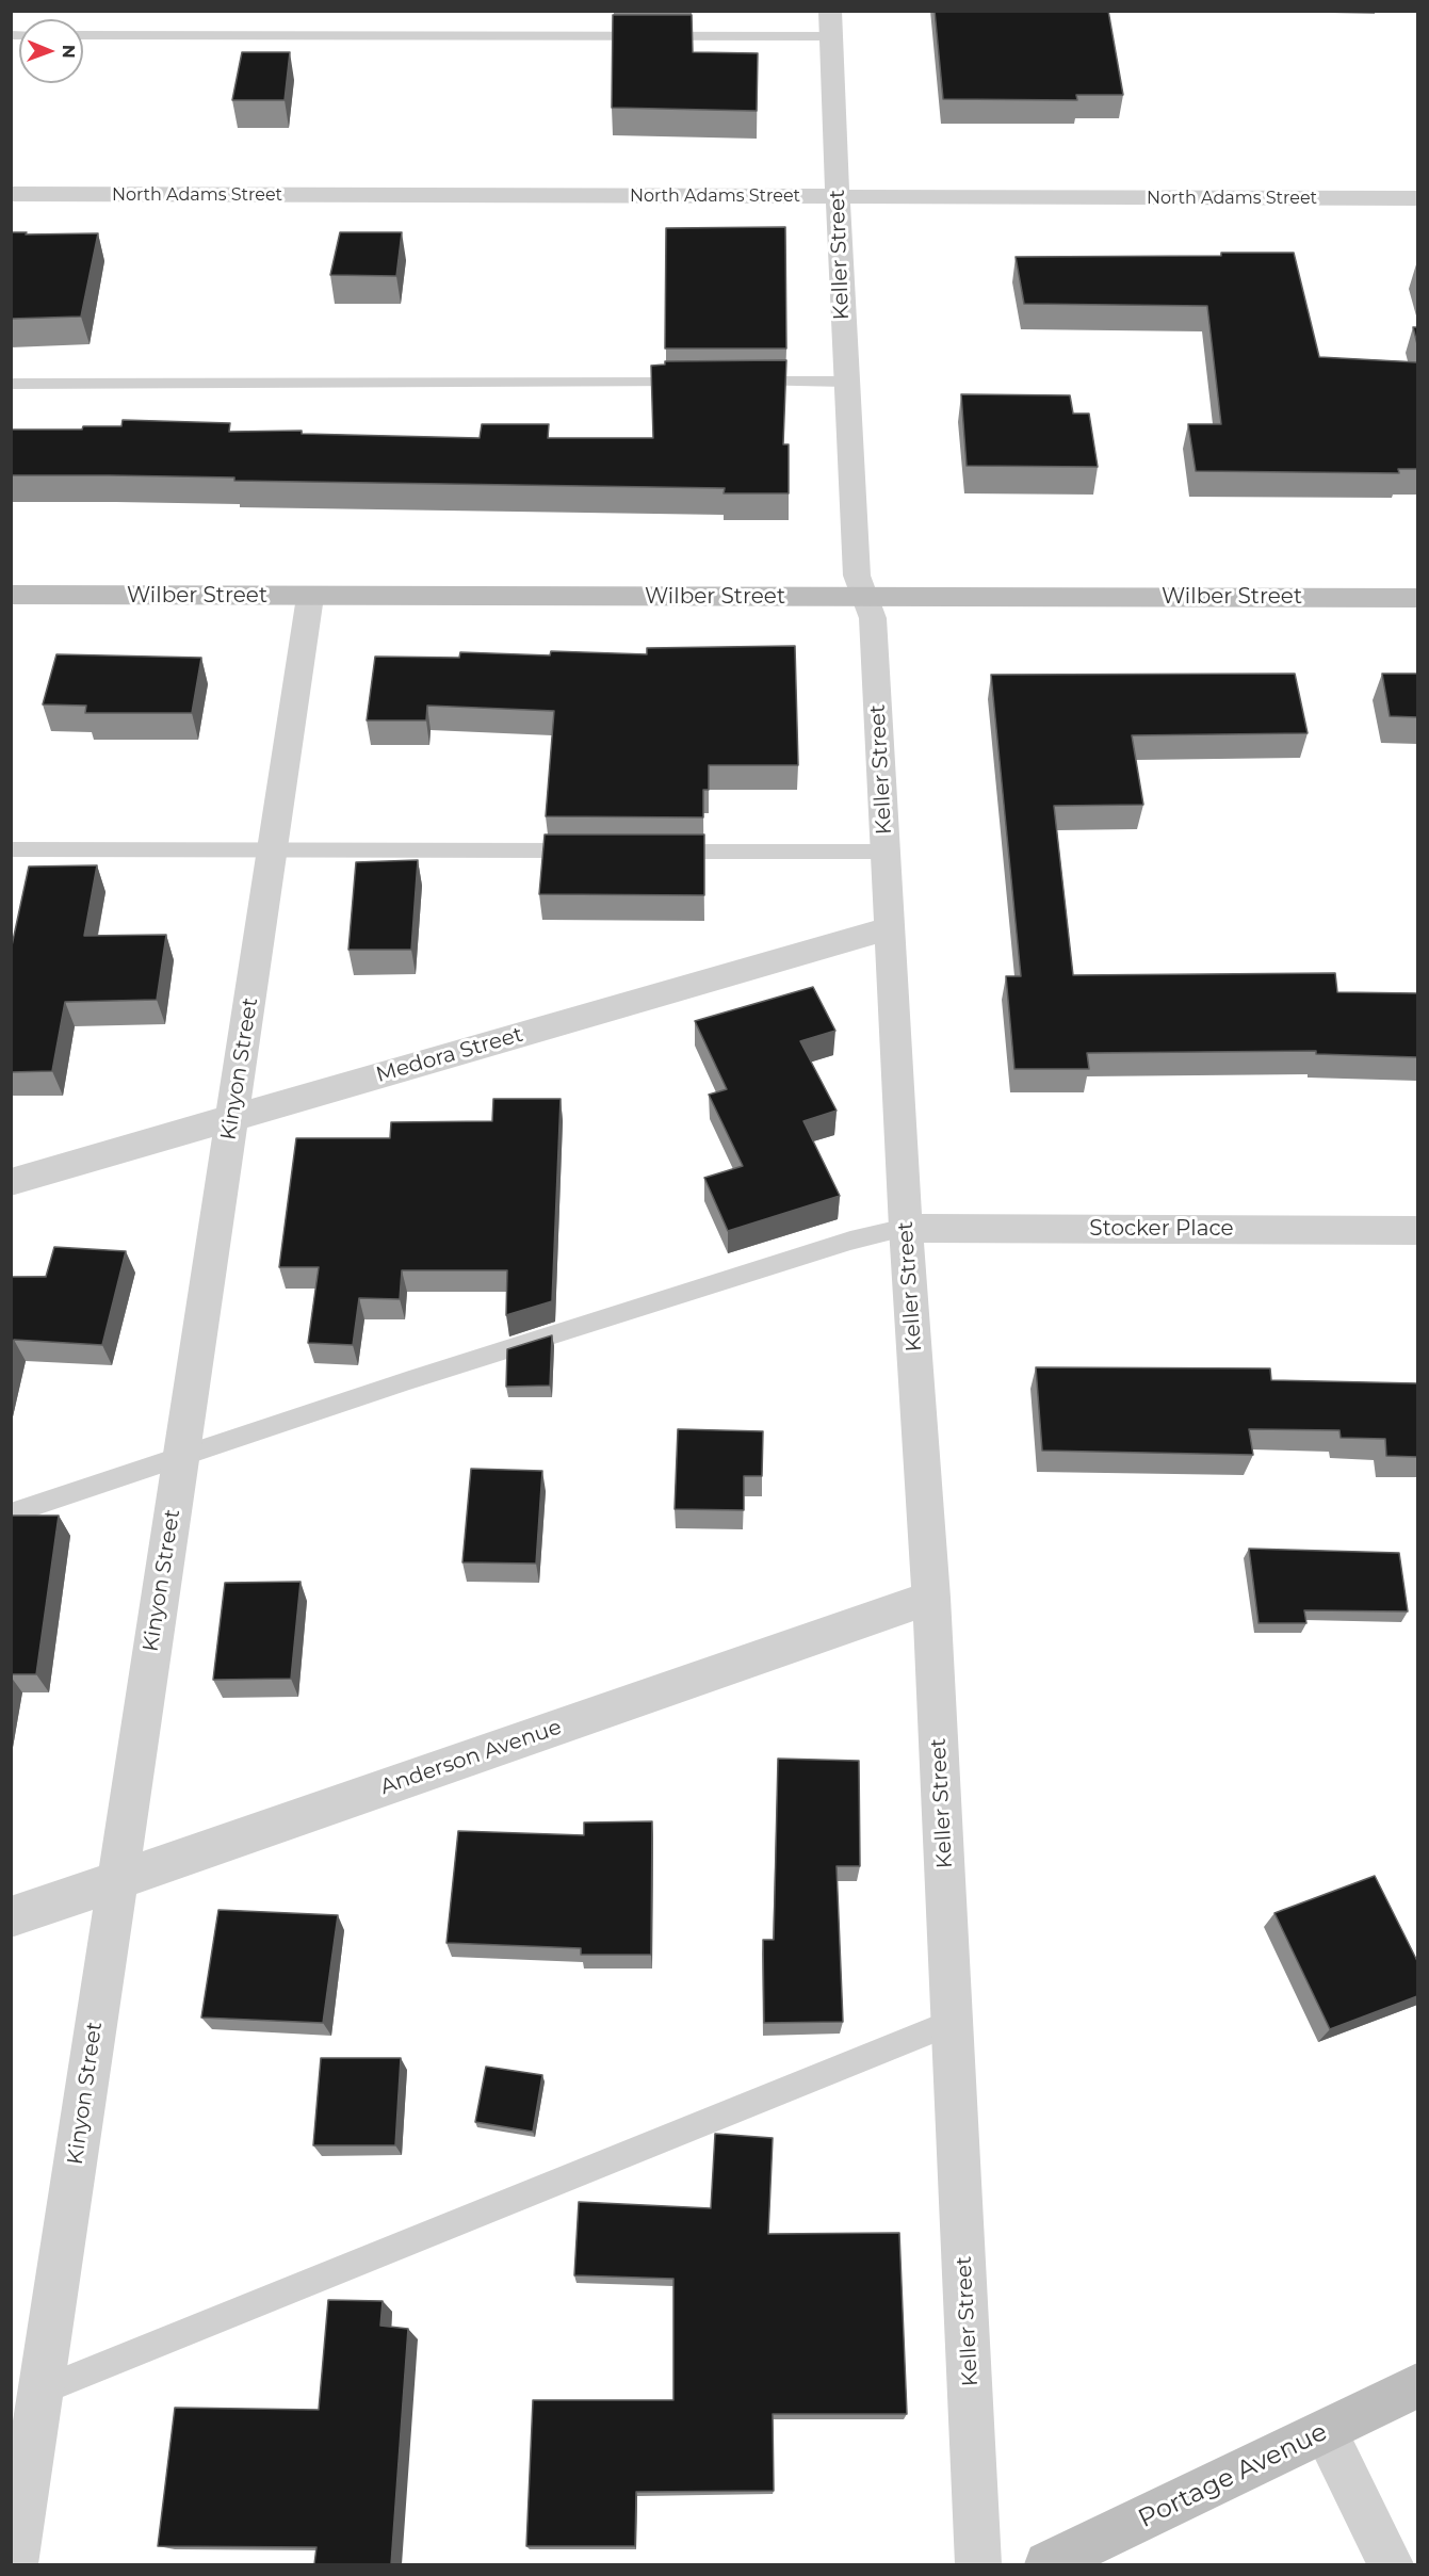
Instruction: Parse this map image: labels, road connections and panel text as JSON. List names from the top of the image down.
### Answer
{
  "streets": {
    "street": [
      "North Adams Street",
      "Keller Street",
      "Wilber Street",
      "Medora Street",
      "Kinyon Street",
      "Stocker Place",
      "Anderson Avenue",
      "Portage Avenue"
    ]
  },
  "crossings": [
    ["North Adams Street", "Keller Street"],
    ["Keller Street", "Wilber Street"],
    ["Keller Street", "Medora Street"],
    ["Keller Street", "Stocker Place"],
    ["Keller Street", "Anderson Avenue"],
    ["Wilber Street", "Kinyon Street"],
    ["Medora Street", "Kinyon Street"],
    ["Kinyon Street", "Anderson Avenue"]
  ],
  "north": "right"
}
